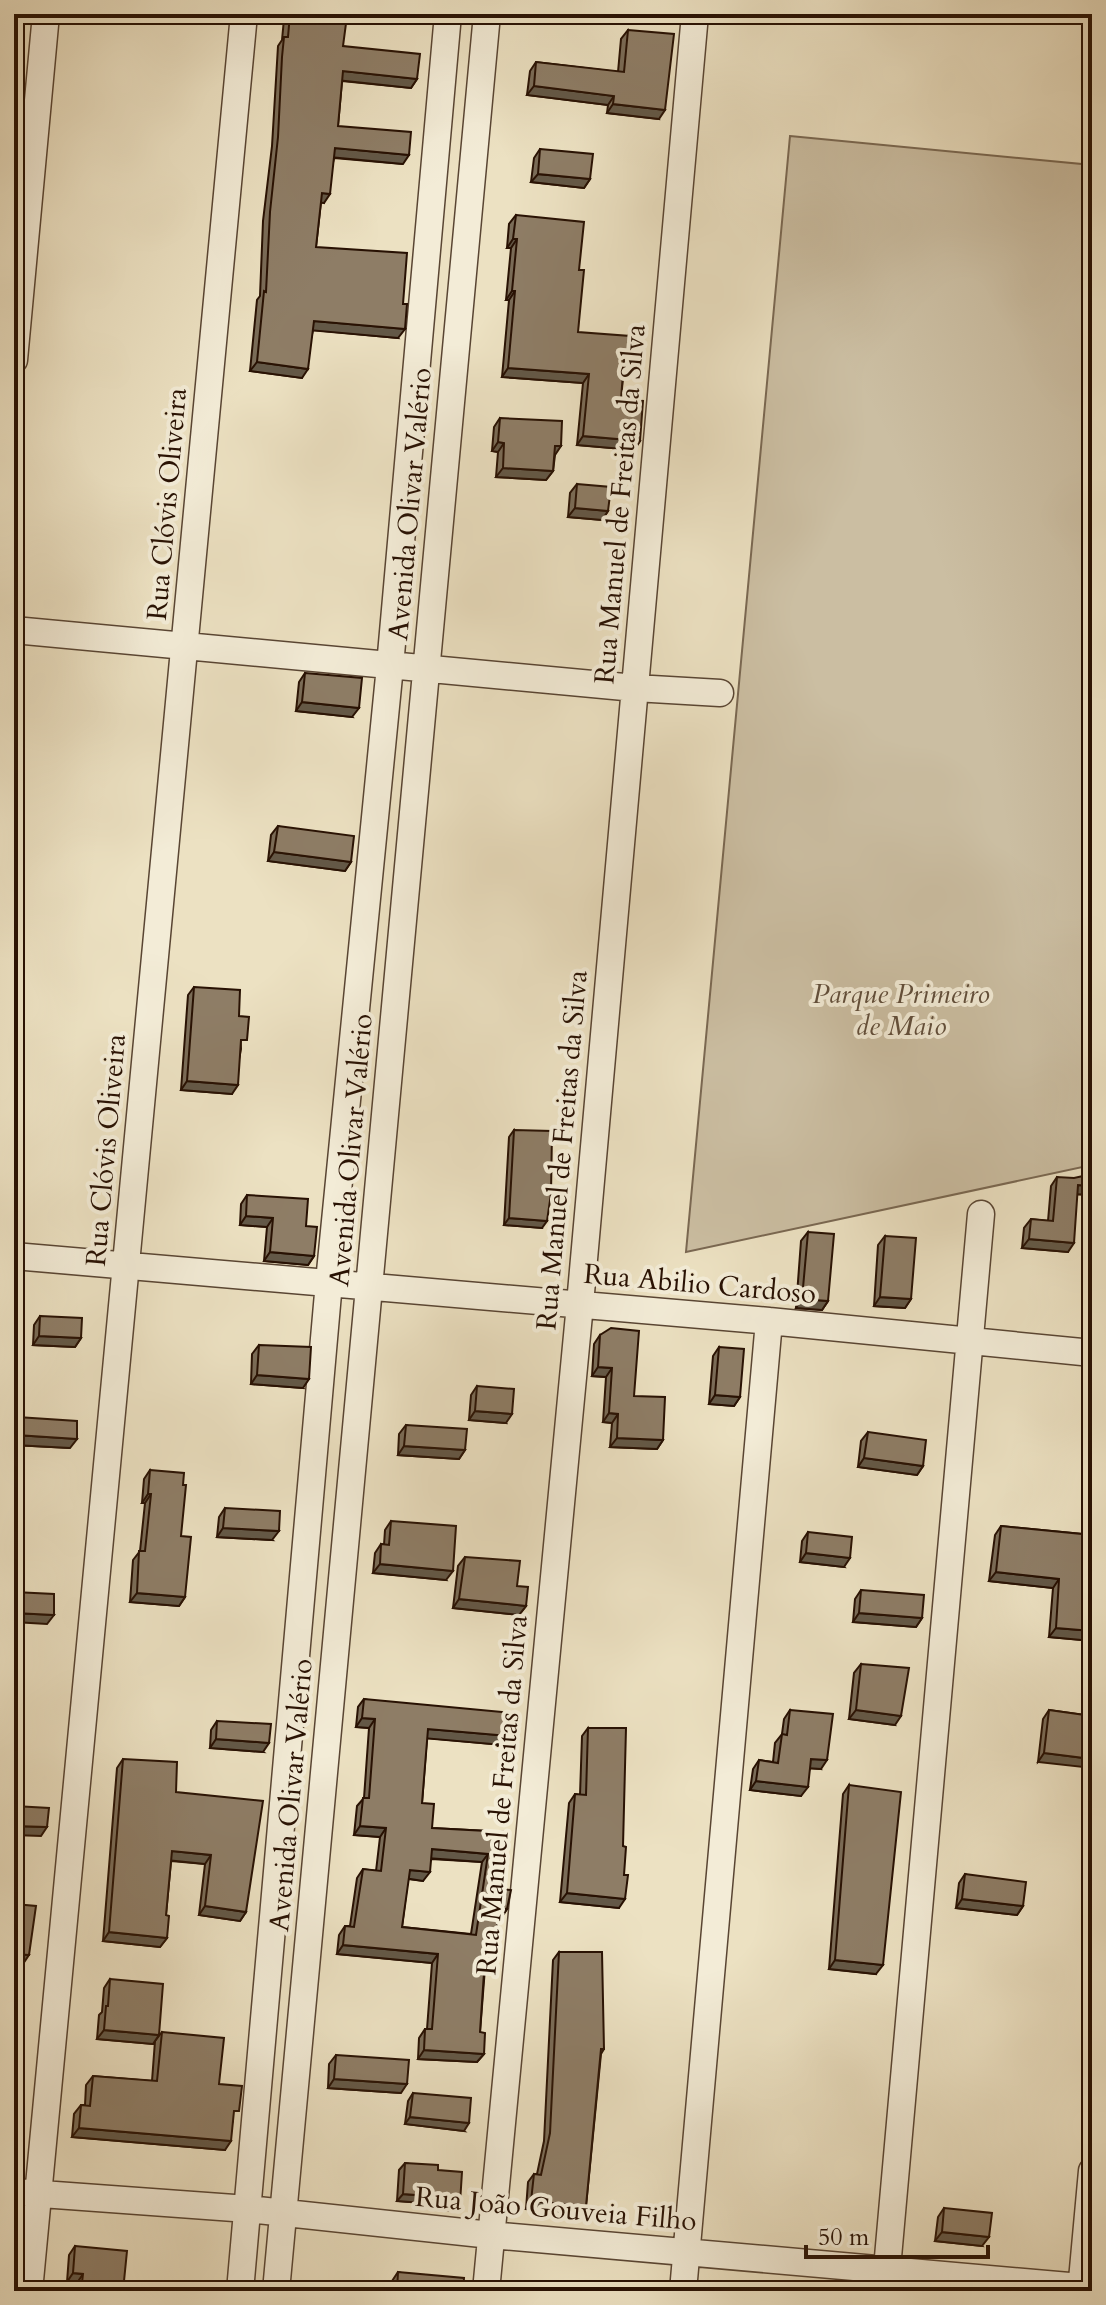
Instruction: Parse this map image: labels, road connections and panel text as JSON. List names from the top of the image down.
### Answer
{
  "streets": {
    "street": [
      "Rua Clóvis Oliveira",
      "Avenida Olivar Valério",
      "Rua Manuel de Freitas da Silva",
      "Rua Abilio Cardoso",
      "Rua João Gouveia Filho"
    ]
  },
  "crossings": [
    ["Rua Clóvis Oliveira", "Rua Abilio Cardoso"],
    ["Rua Clóvis Oliveira", "Rua João Gouveia Filho"],
    ["Avenida Olivar Valério", "Rua Abilio Cardoso"],
    ["Avenida Olivar Valério", "Rua João Gouveia Filho"],
    ["Rua Manuel de Freitas da Silva", "Rua Abilio Cardoso"],
    ["Rua Manuel de Freitas da Silva", "Rua João Gouveia Filho"]
  ],
  "parks": ["Parque Primeiro de Maio"],
  "scale_bar": "50 m"
}
